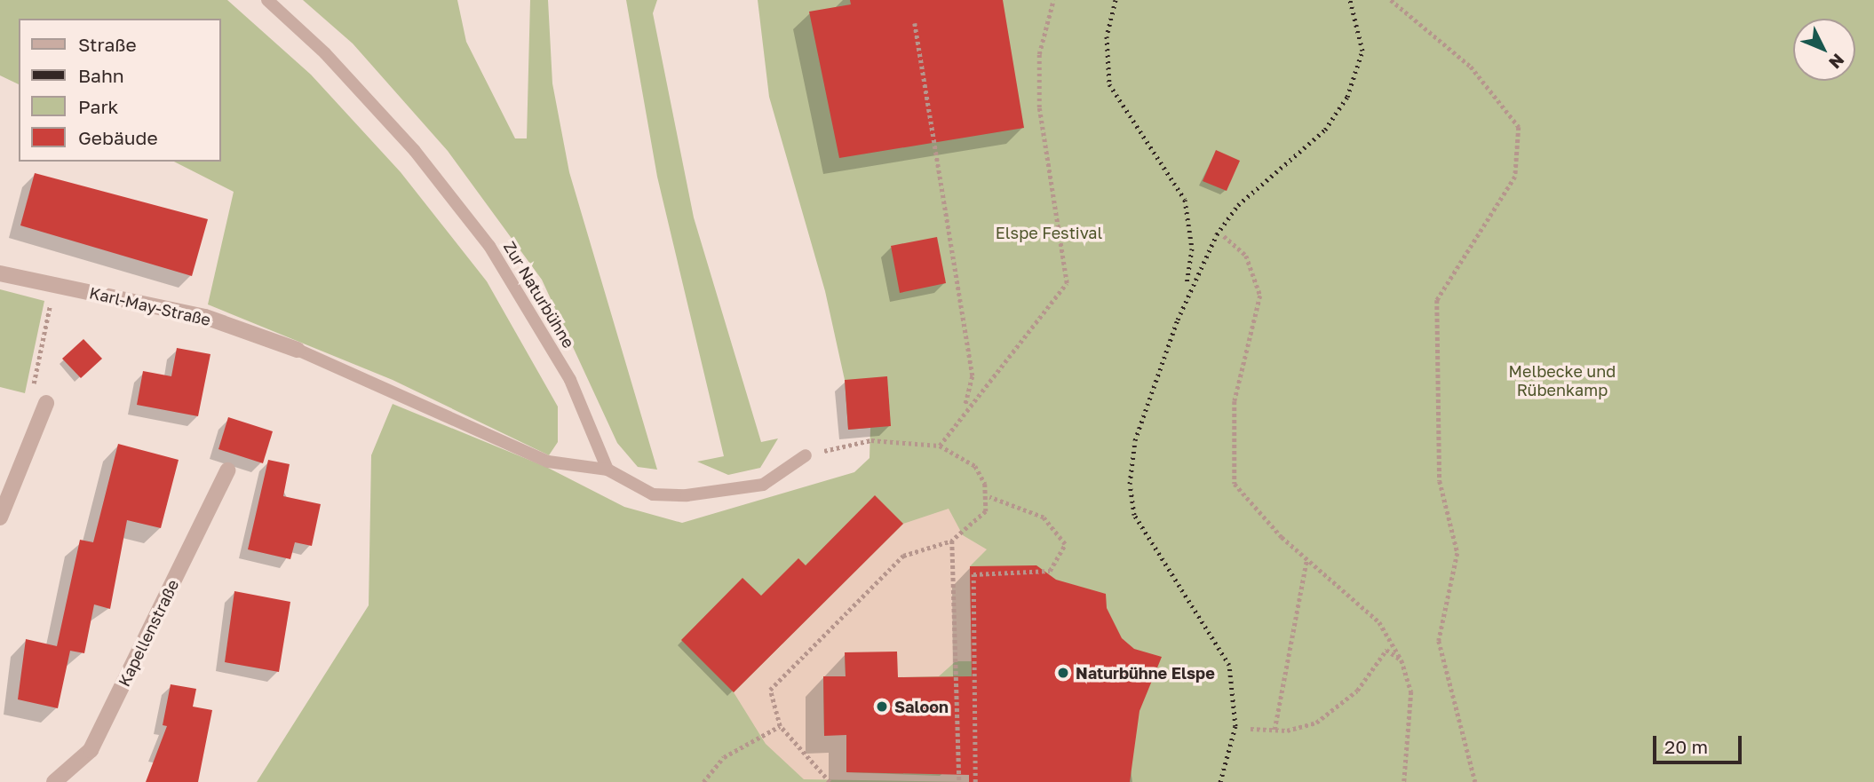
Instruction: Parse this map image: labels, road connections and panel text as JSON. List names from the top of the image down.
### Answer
{
  "streets": {
    "street": ["Karl-May-Straße", "Kapellenstraße"],
    "lane": ["Zur Naturbühne"]
  },
  "parks": ["Elspe Festival", "Melbecke und Rübenkamp"],
  "places": ["Naturbühne Elspe", "Saloon"],
  "legend": [
    "Straße",
    "Bahn",
    "Park",
    "Gebäude"
  ],
  "scale_bar": "20 m",
  "north": "bottom right"
}
